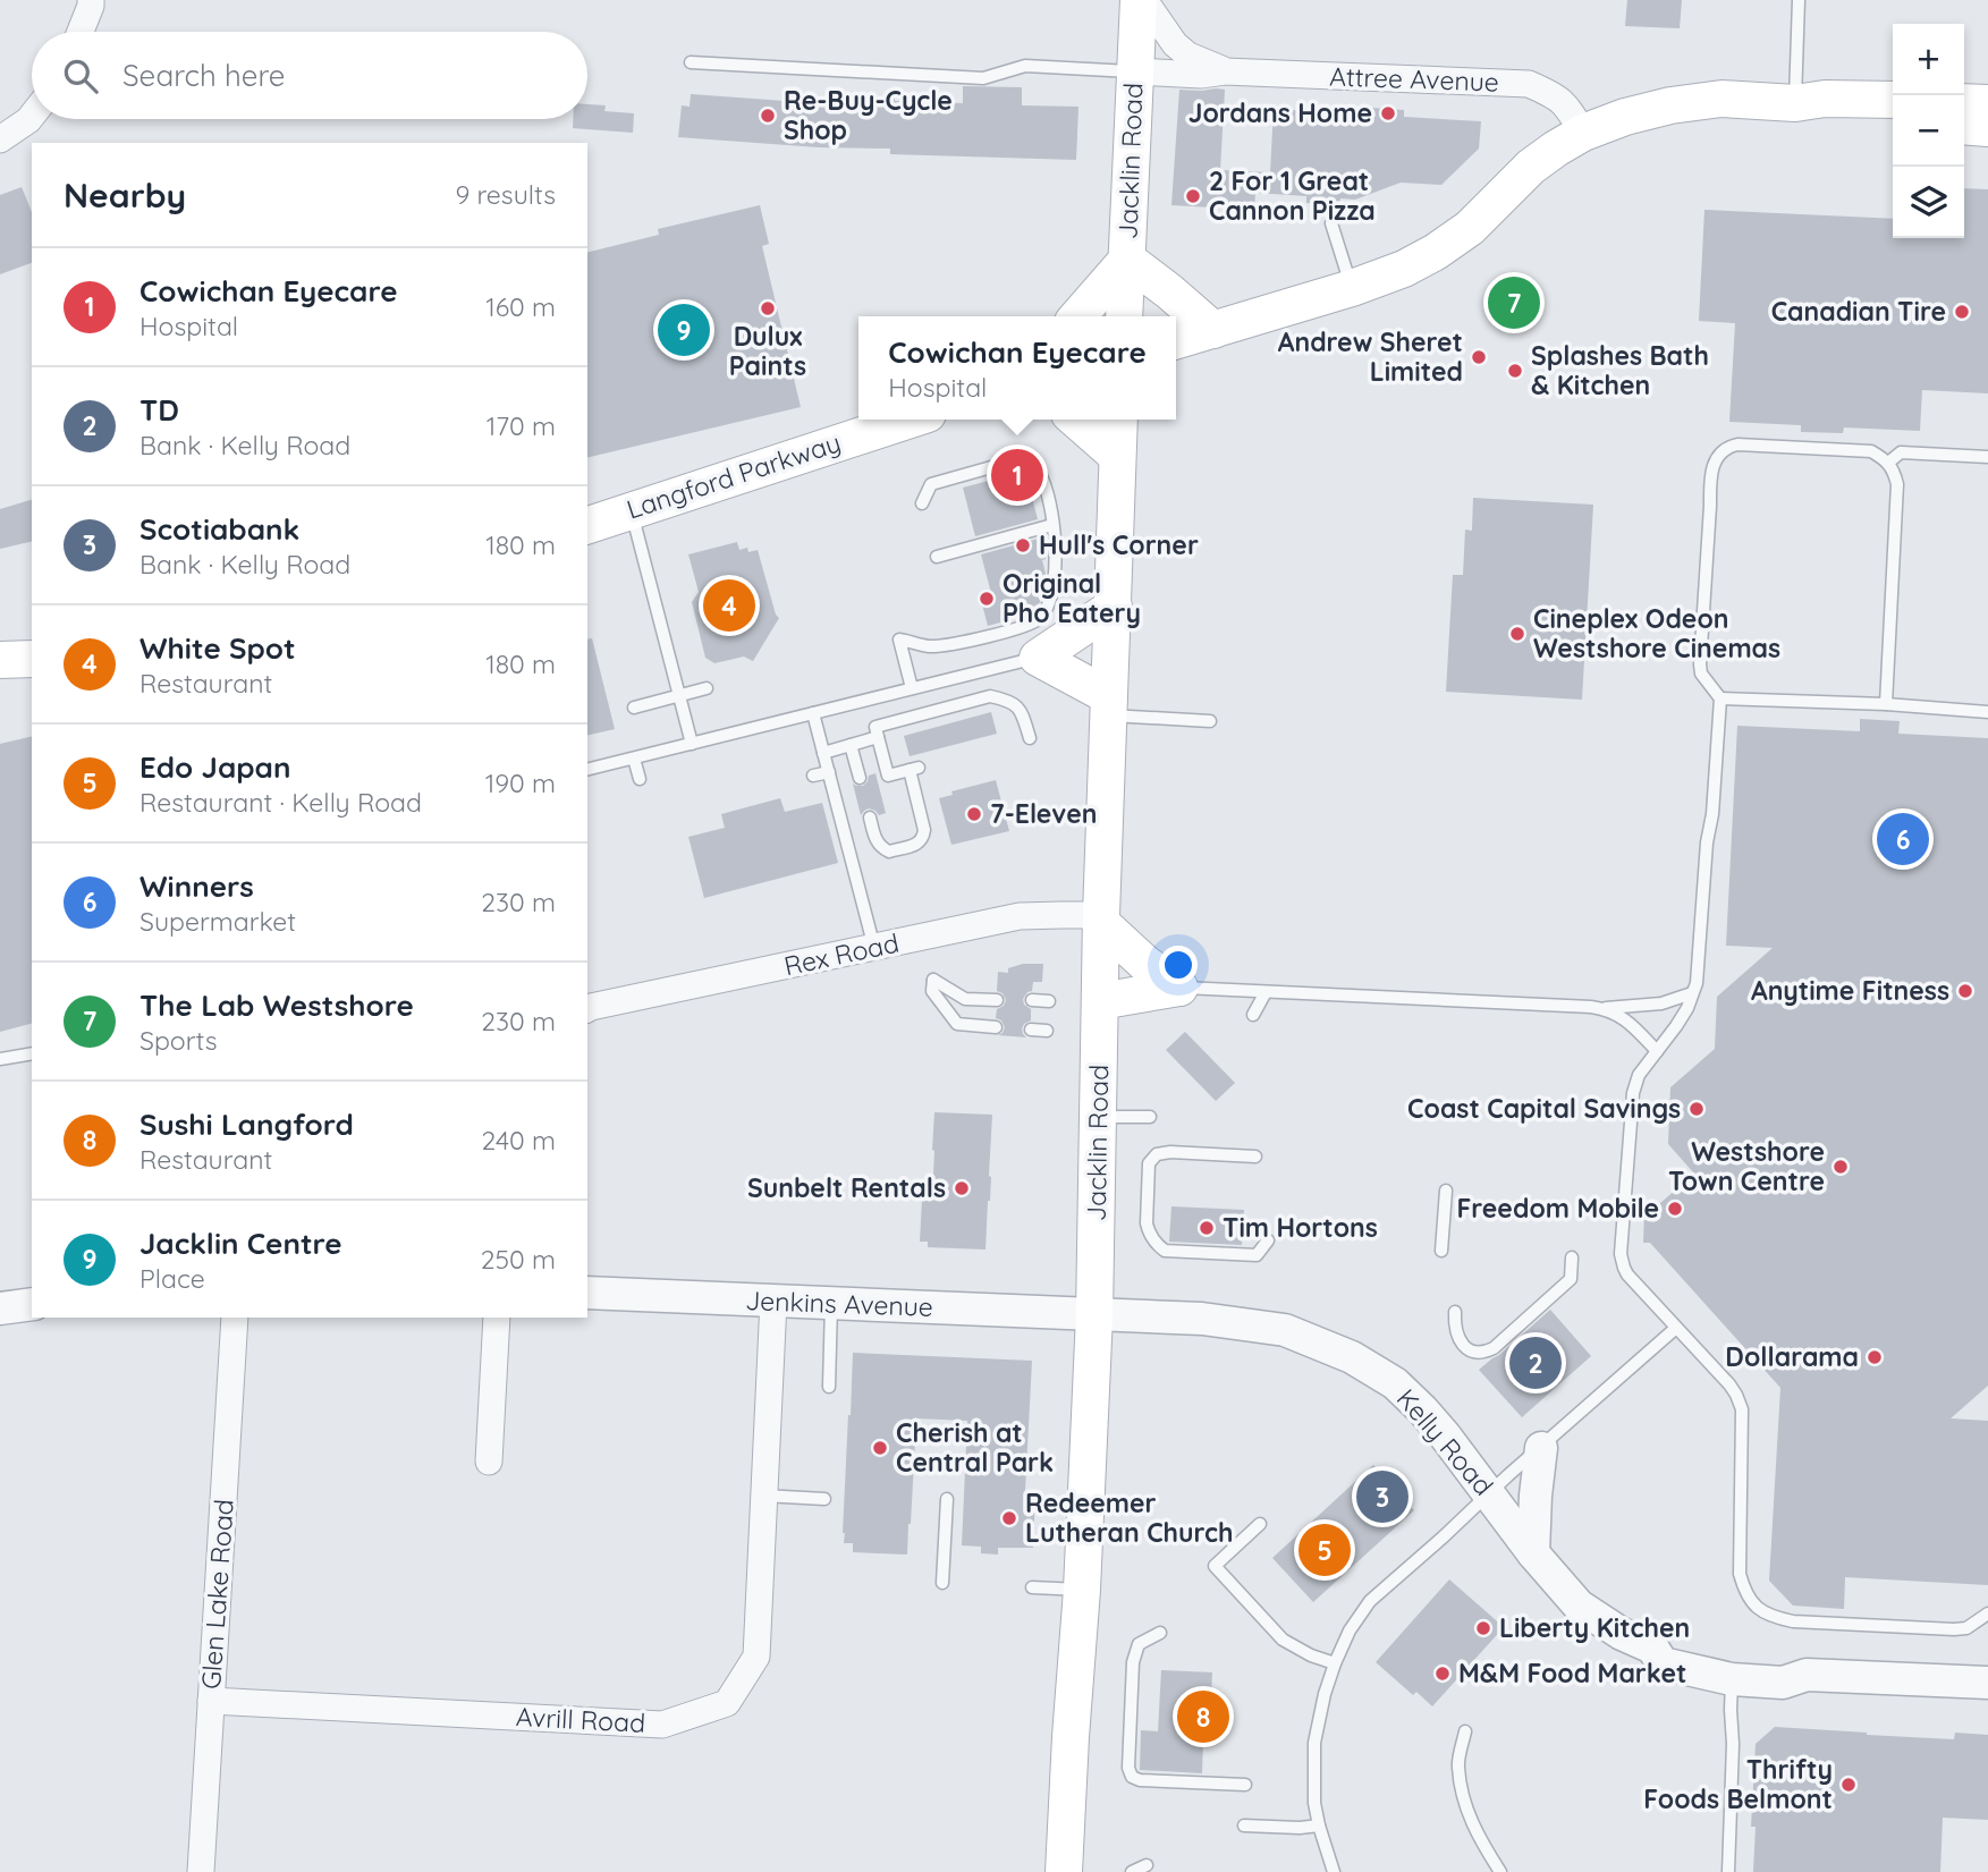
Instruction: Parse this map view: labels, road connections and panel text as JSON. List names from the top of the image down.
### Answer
{
  "streets": {
    "main road": ["Jacklin Road", "Langford Parkway"],
    "street": [
      "Attree Avenue",
      "Rex Road",
      "Jenkins Avenue",
      "Kelly Road",
      "Glen Lake Road",
      "Avrill Road"
    ]
  },
  "crossings": [
    ["Attree Avenue", "Jacklin Road"],
    ["Jacklin Road", "Rex Road"],
    ["Jacklin Road", "Jenkins Avenue"],
    ["Jacklin Road", "Kelly Road"],
    ["Jenkins Avenue", "Kelly Road"],
    ["Jenkins Avenue", "Avrill Road"],
    ["Glen Lake Road", "Avrill Road"]
  ],
  "places": [
    "Jordans Home",
    "Re-Buy-Cycle Shop",
    "2 For 1 Great Cannon Pizza",
    "Dulux Paints",
    "Canadian Tire",
    "Andrew Sheret Limited",
    "Splashes Bath & Kitchen",
    "Hull's Corner",
    "Original Pho Eatery",
    "Cineplex Odeon Westshore Cinemas",
    "7-Eleven",
    "Anytime Fitness",
    "Coast Capital Savings",
    "Westshore Town Centre",
    "Sunbelt Rentals",
    "Freedom Mobile",
    "Tim Hortons",
    "Dollarama",
    "Cherish at Central Park",
    "Redeemer Lutheran Church",
    "Liberty Kitchen",
    "M&M Food Market",
    "Thrifty Foods Belmont"
  ],
  "page": {
    "map_buttons": ["+", "−"],
    "search": "Search here",
    "heading": ["Nearby", "9 results"],
    "list": [
      {
        "mark": "1",
        "name": "Cowichan Eyecare",
        "note": "Hospital",
        "value": "160 m"
      },
      {
        "mark": "2",
        "name": "TD",
        "note": "Bank · Kelly Road",
        "value": "170 m"
      },
      {
        "mark": "3",
        "name": "Scotiabank",
        "note": "Bank · Kelly Road",
        "value": "180 m"
      },
      {
        "mark": "4",
        "name": "White Spot",
        "note": "Restaurant",
        "value": "180 m"
      },
      {
        "mark": "5",
        "name": "Edo Japan",
        "note": "Restaurant · Kelly Road",
        "value": "190 m"
      },
      {
        "mark": "6",
        "name": "Winners",
        "note": "Supermarket",
        "value": "230 m"
      },
      {
        "mark": "7",
        "name": "The Lab Westshore",
        "note": "Sports",
        "value": "230 m"
      },
      {
        "mark": "8",
        "name": "Sushi Langford",
        "note": "Restaurant",
        "value": "240 m"
      },
      {
        "mark": "9",
        "name": "Jacklin Centre",
        "note": "Place",
        "value": "250 m"
      }
    ],
    "pins": [
      "7",
      "9",
      "1",
      "4",
      "6",
      "2",
      "3",
      "5",
      "8"
    ],
    "popup": ["Cowichan Eyecare", "Hospital"]
  }
}
